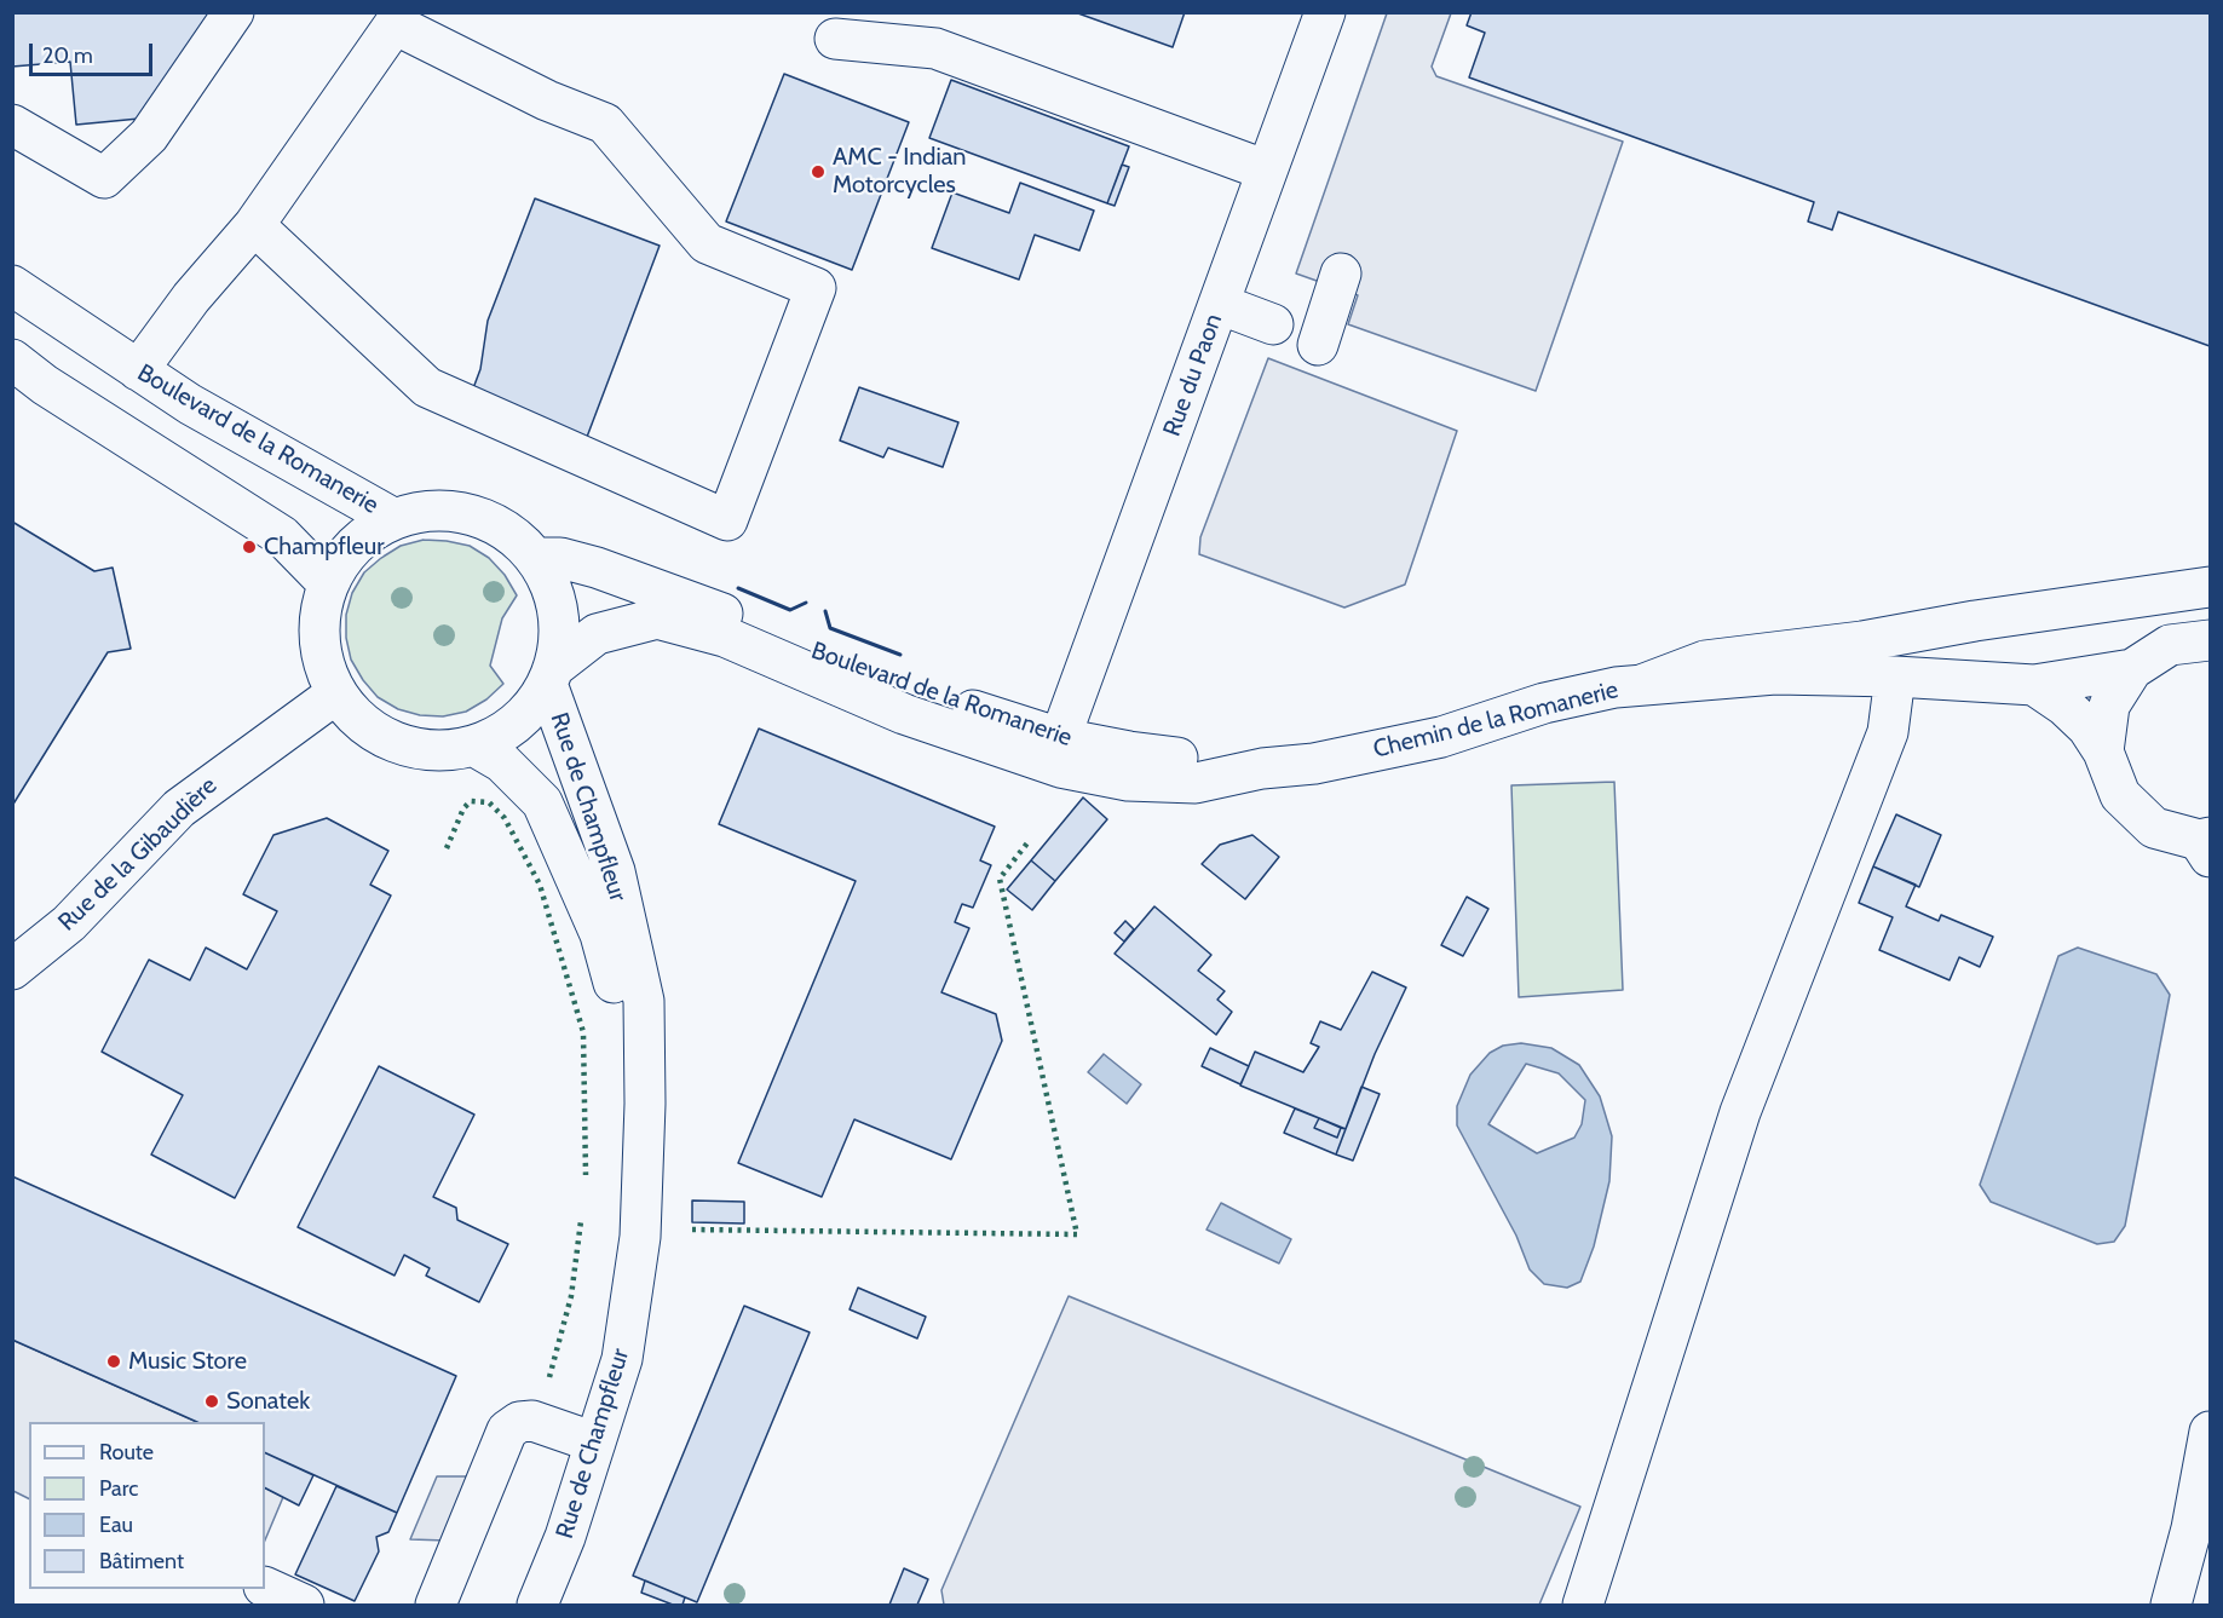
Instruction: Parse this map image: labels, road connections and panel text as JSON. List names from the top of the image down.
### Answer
{
  "streets": {
    "main road": [
      "Rue du Paon",
      "Boulevard de la Romanerie",
      "Chemin de la Romanerie",
      "Rue de Champfleur",
      "Rue de la Gibaudière"
    ]
  },
  "crossings": [
    ["Rue du Paon", "Boulevard de la Romanerie"],
    ["Boulevard de la Romanerie", "Chemin de la Romanerie"],
    ["Boulevard de la Romanerie", "Rue de Champfleur"],
    ["Boulevard de la Romanerie", "Rue de la Gibaudière"],
    ["Rue de Champfleur", "Rue de la Gibaudière"]
  ],
  "places": [
    "AMC - Indian Motorcycles",
    "Champfleur",
    "Music Store",
    "Sonatek"
  ],
  "legend": [
    "Route",
    "Parc",
    "Eau",
    "Bâtiment"
  ],
  "scale_bar": "20 m"
}
